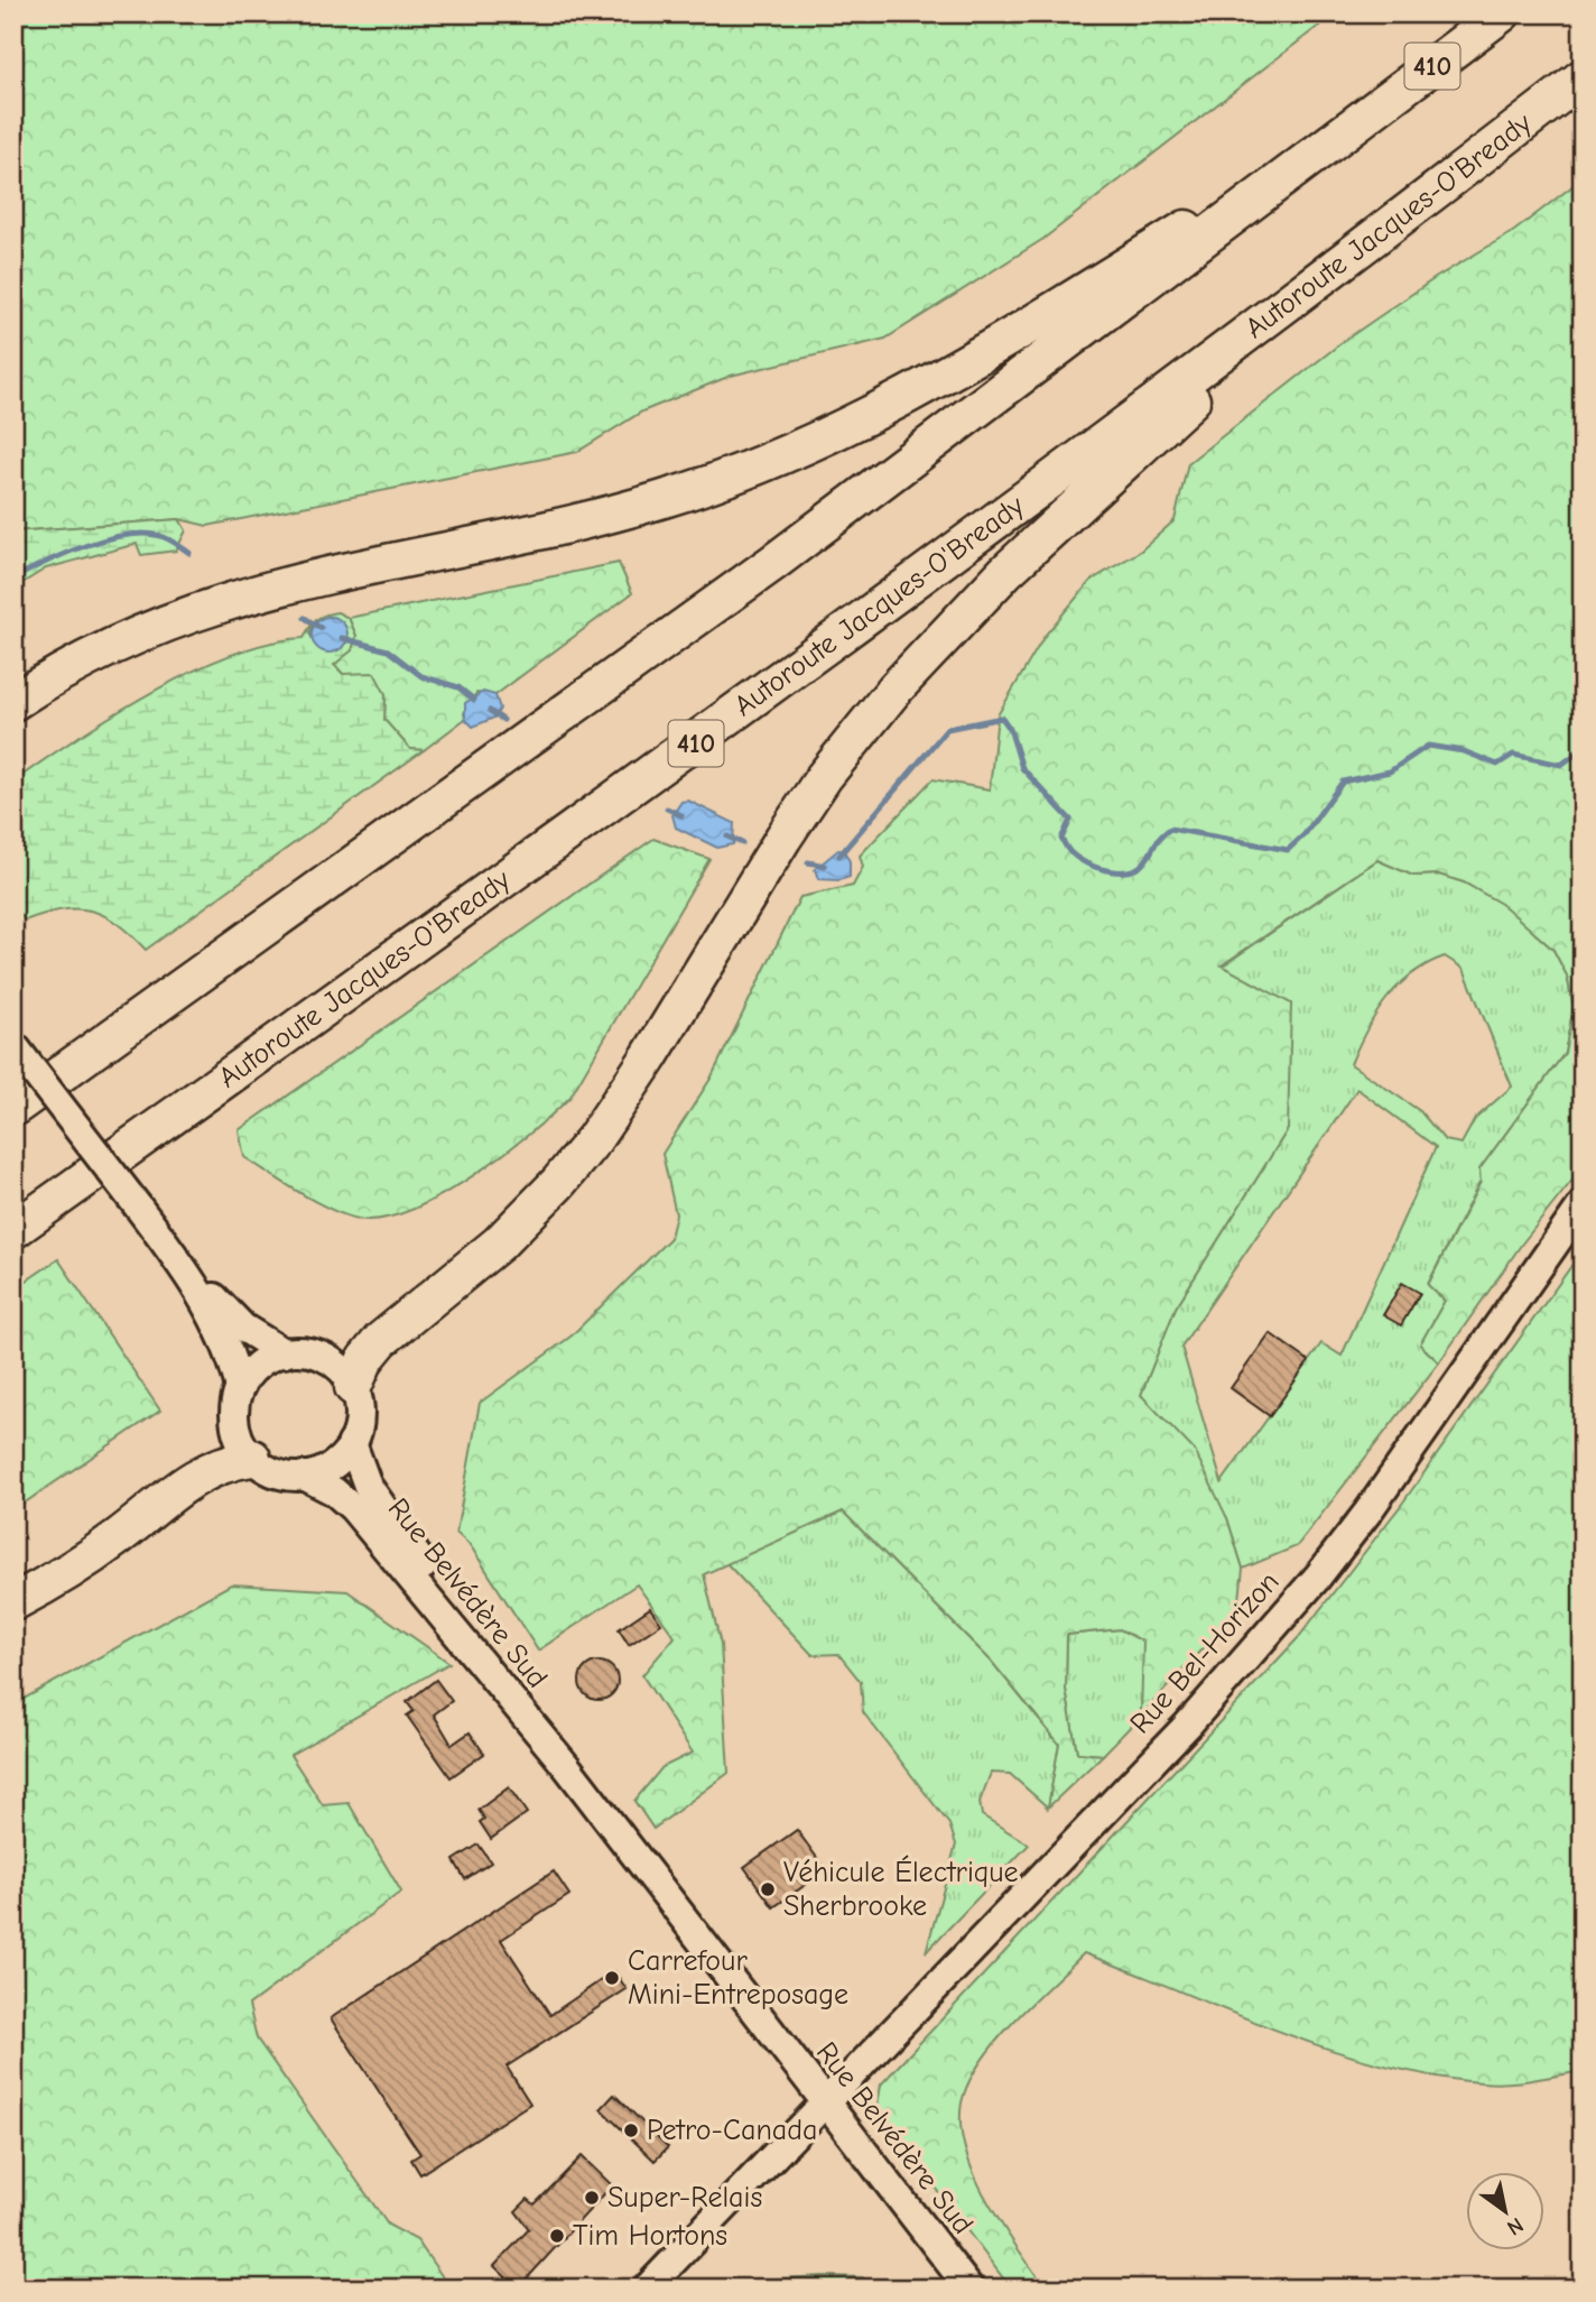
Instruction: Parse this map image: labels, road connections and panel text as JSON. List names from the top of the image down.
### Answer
{
  "streets": {
    "highway": ["410", "Autoroute Jacques-O'Bready"],
    "street": ["Rue Belvédère Sud", "Rue Bel-Horizon"]
  },
  "crossings": [
    ["Rue Belvédère Sud", "Rue Bel-Horizon"]
  ],
  "places": [
    "Véhicule Électrique Sherbrooke",
    "Carrefour Mini-Entreposage",
    "Petro-Canada",
    "Super-Relais",
    "Tim Hortons"
  ],
  "north": "bottom right"
}
